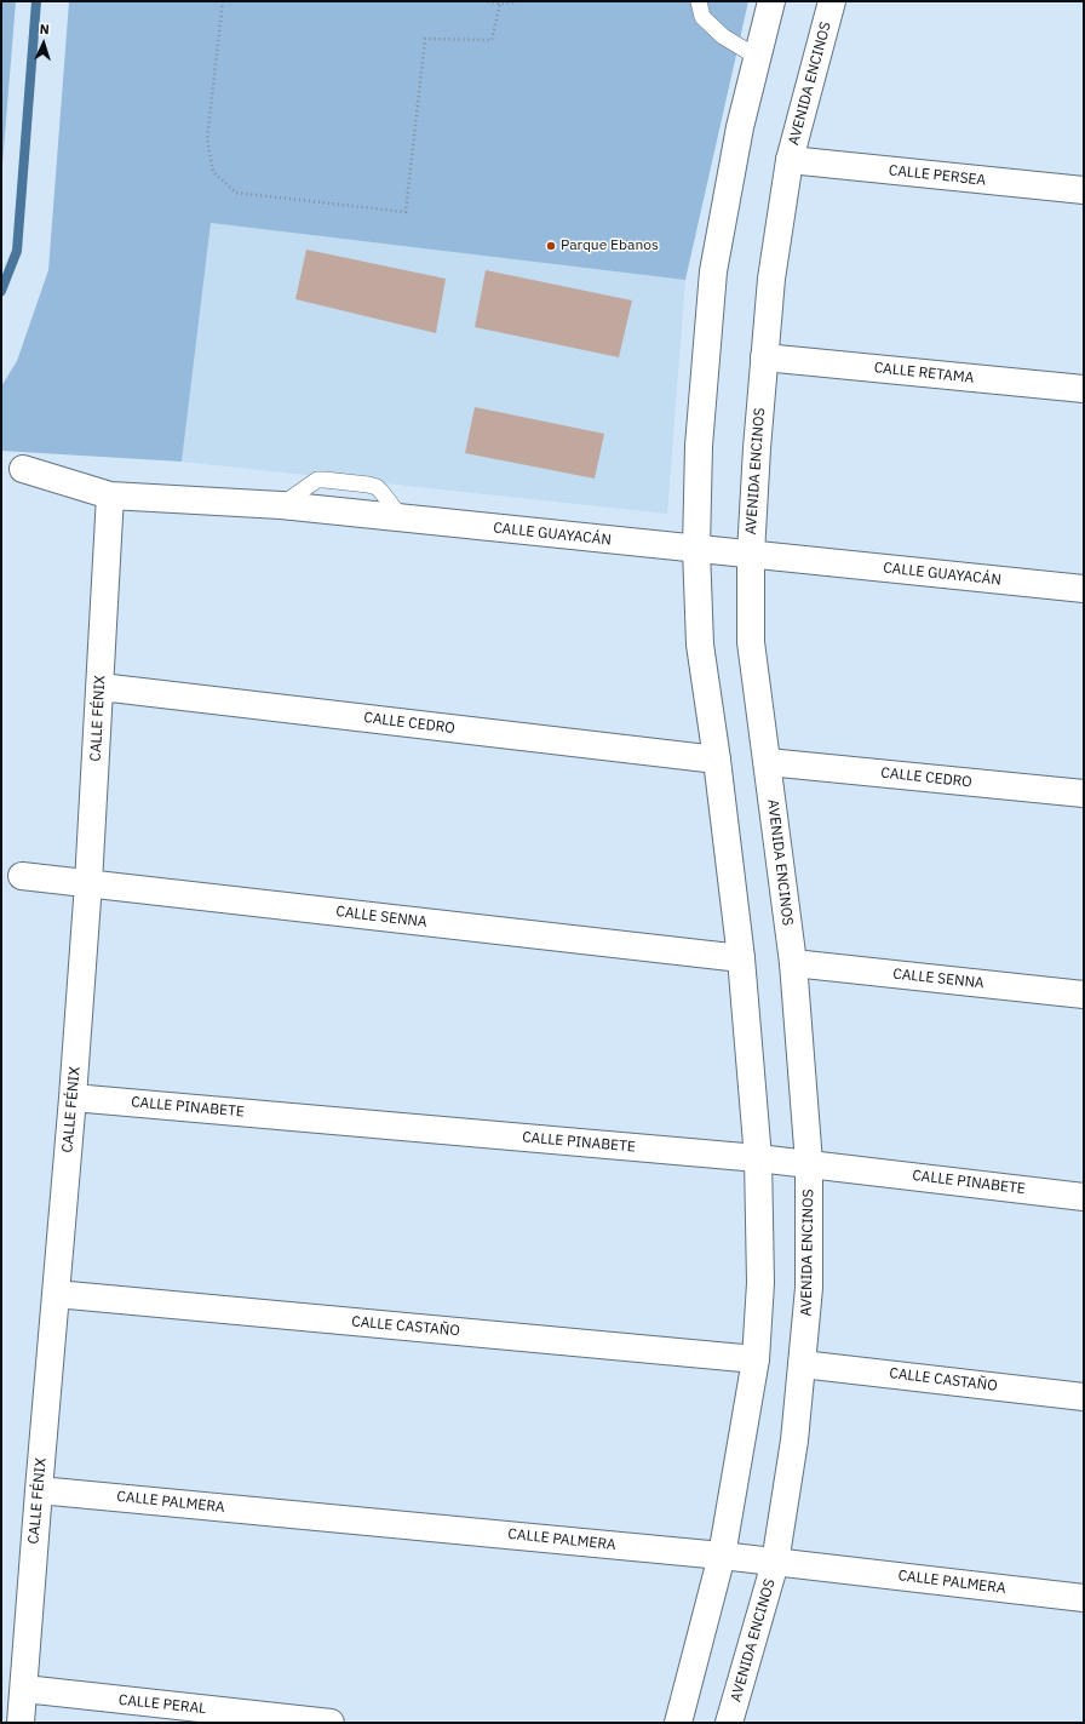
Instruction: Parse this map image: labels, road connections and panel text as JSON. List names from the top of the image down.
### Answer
{
  "streets": {
    "street": [
      "AVENIDA ENCINOS",
      "CALLE PERSEA",
      "CALLE RETAMA",
      "CALLE GUAYACÁN",
      "CALLE FÉNIX",
      "CALLE CEDRO",
      "CALLE SENNA",
      "CALLE PINABETE",
      "CALLE CASTAÑO",
      "CALLE PALMERA",
      "CALLE PERAL"
    ]
  },
  "crossings": [
    ["AVENIDA ENCINOS", "CALLE PERSEA"],
    ["AVENIDA ENCINOS", "CALLE RETAMA"],
    ["AVENIDA ENCINOS", "CALLE GUAYACÁN"],
    ["AVENIDA ENCINOS", "CALLE CEDRO"],
    ["AVENIDA ENCINOS", "CALLE SENNA"],
    ["AVENIDA ENCINOS", "CALLE PINABETE"],
    ["AVENIDA ENCINOS", "CALLE CASTAÑO"],
    ["AVENIDA ENCINOS", "CALLE PALMERA"],
    ["CALLE GUAYACÁN", "CALLE FÉNIX"],
    ["CALLE FÉNIX", "CALLE CEDRO"],
    ["CALLE FÉNIX", "CALLE SENNA"],
    ["CALLE FÉNIX", "CALLE PINABETE"],
    ["CALLE FÉNIX", "CALLE CASTAÑO"],
    ["CALLE FÉNIX", "CALLE PALMERA"],
    ["CALLE FÉNIX", "CALLE PERAL"]
  ],
  "places": ["Parque Ebanos"],
  "north": "top"
}
